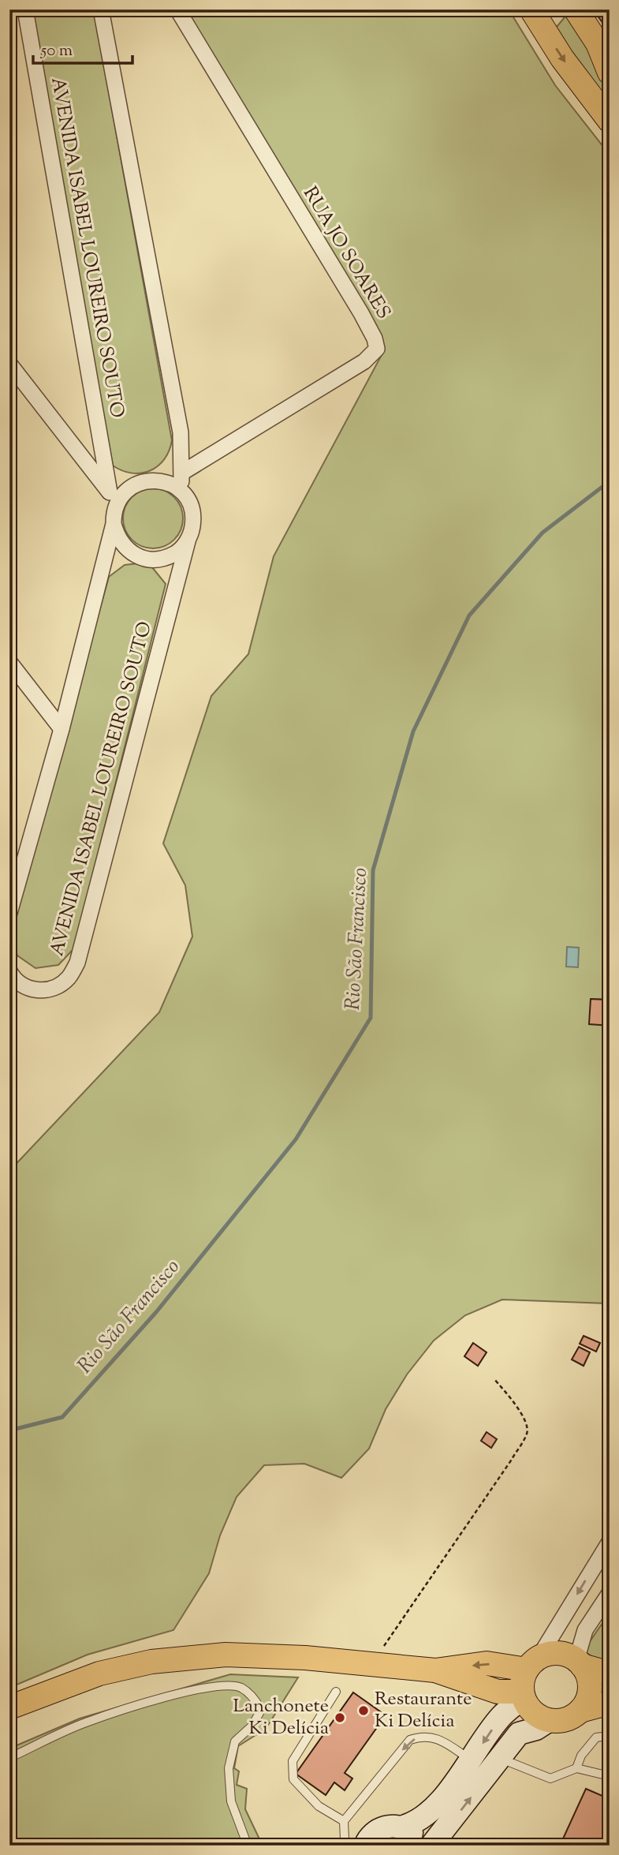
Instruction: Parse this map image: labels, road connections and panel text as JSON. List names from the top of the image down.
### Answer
{
  "streets": {
    "street": ["AVENIDA ISABEL LOUREIRO SOUTO", "RUA JO SOARES"]
  },
  "water": ["Rio São Francisco"],
  "places": ["Restaurante Ki Delícia", "Lanchonete Ki Delícia"],
  "scale_bar": "50 m"
}
